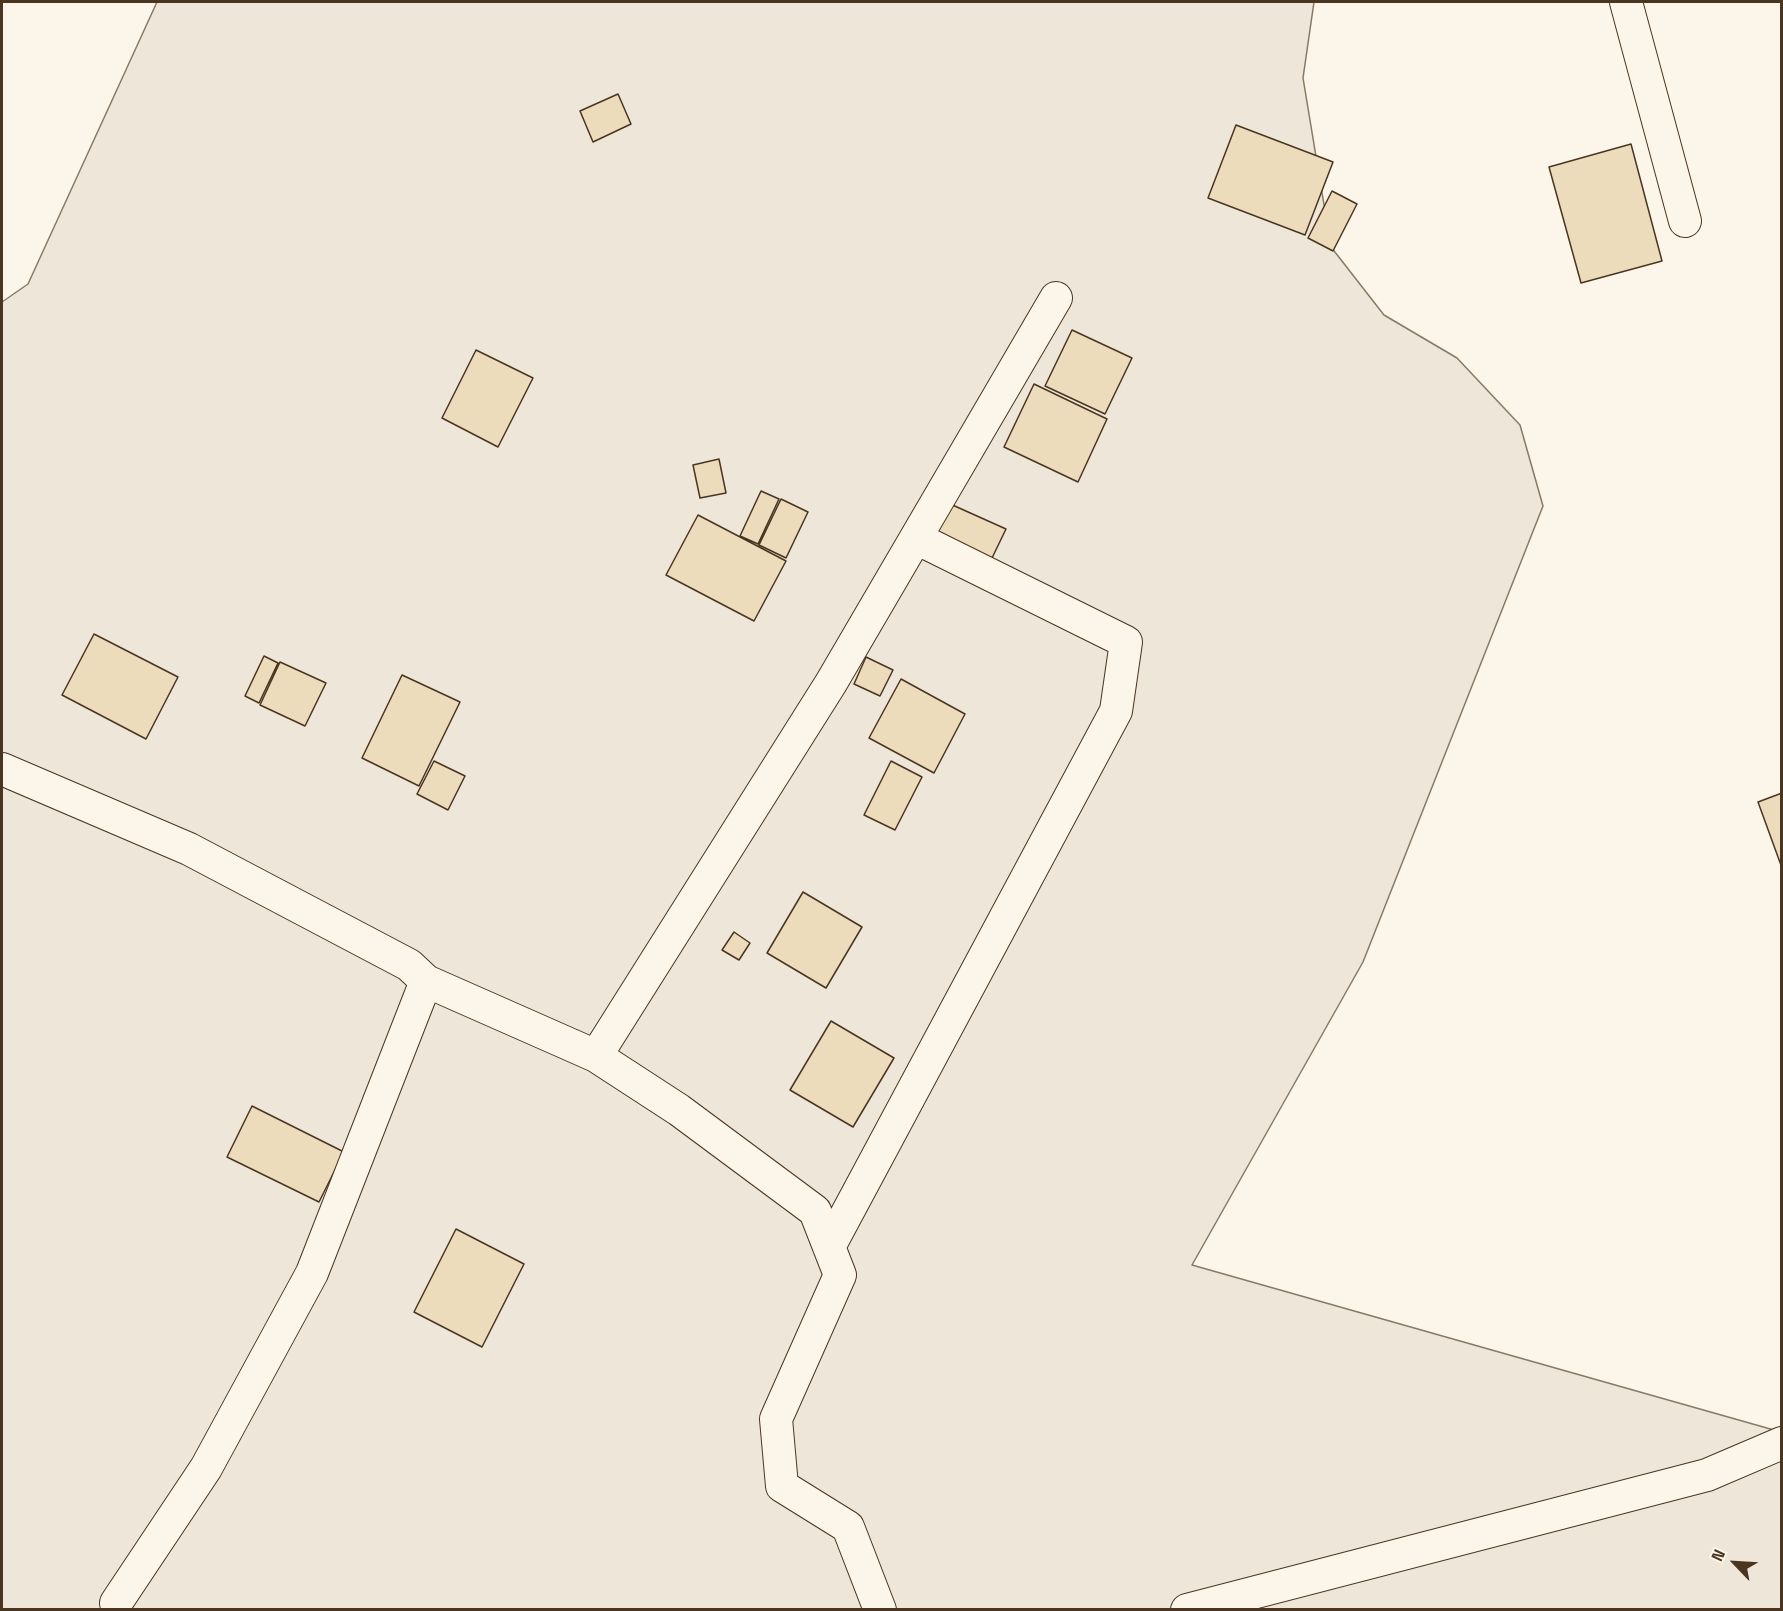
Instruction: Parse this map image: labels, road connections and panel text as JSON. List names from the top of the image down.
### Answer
{
  "north": "top left"
}
